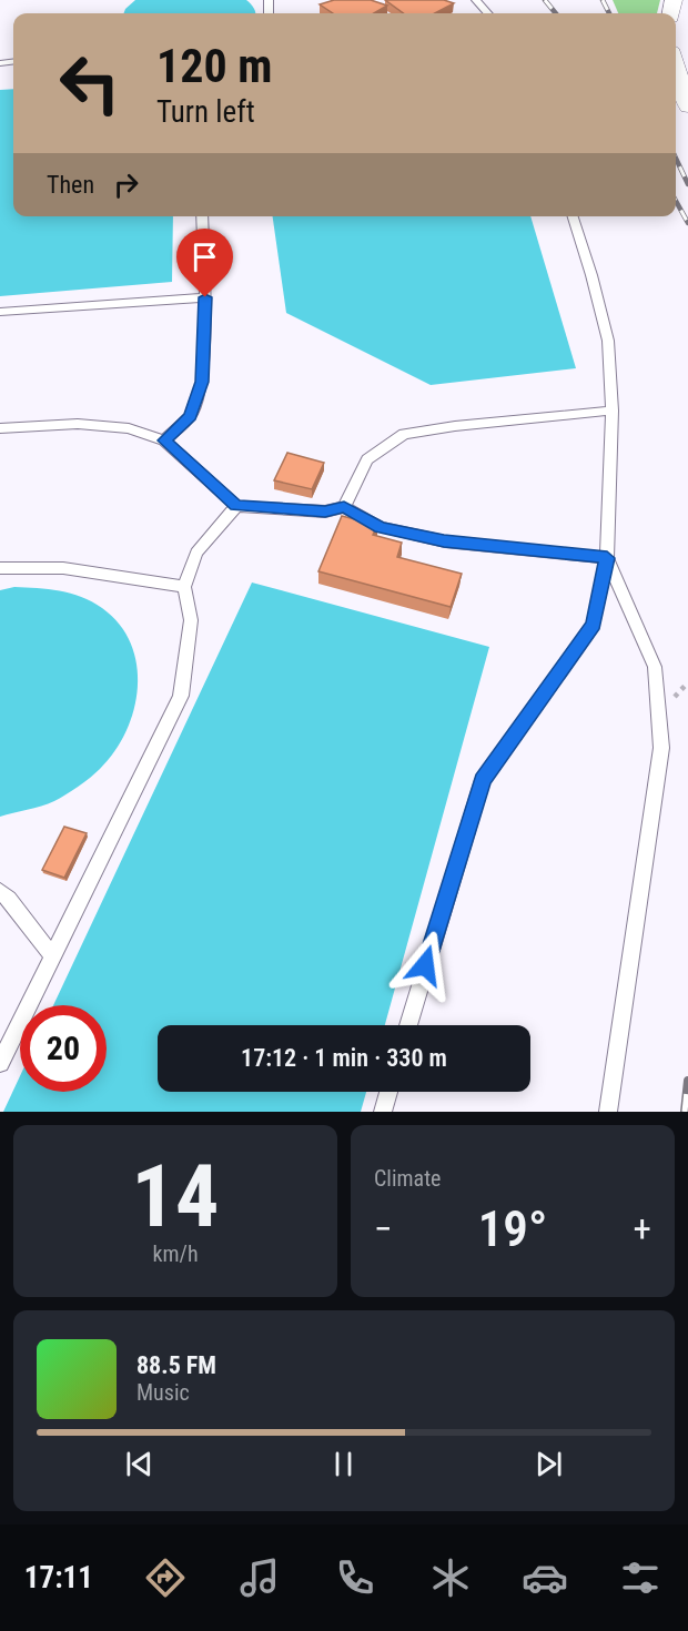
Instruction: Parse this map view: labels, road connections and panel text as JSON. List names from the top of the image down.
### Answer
{
  "page": {
    "turn": ["120 m", "Turn left"],
    "then": "Then",
    "limit": "20",
    "trip": "17:12 · 1 min · 330 m",
    "tile": [
      ["14", "km/h"],
      "Climate"
    ],
    "heat": ["−", "19°", "+"],
    "song": ["88.5 FM", "Music"],
    "tabs": "17:11"
  }
}
